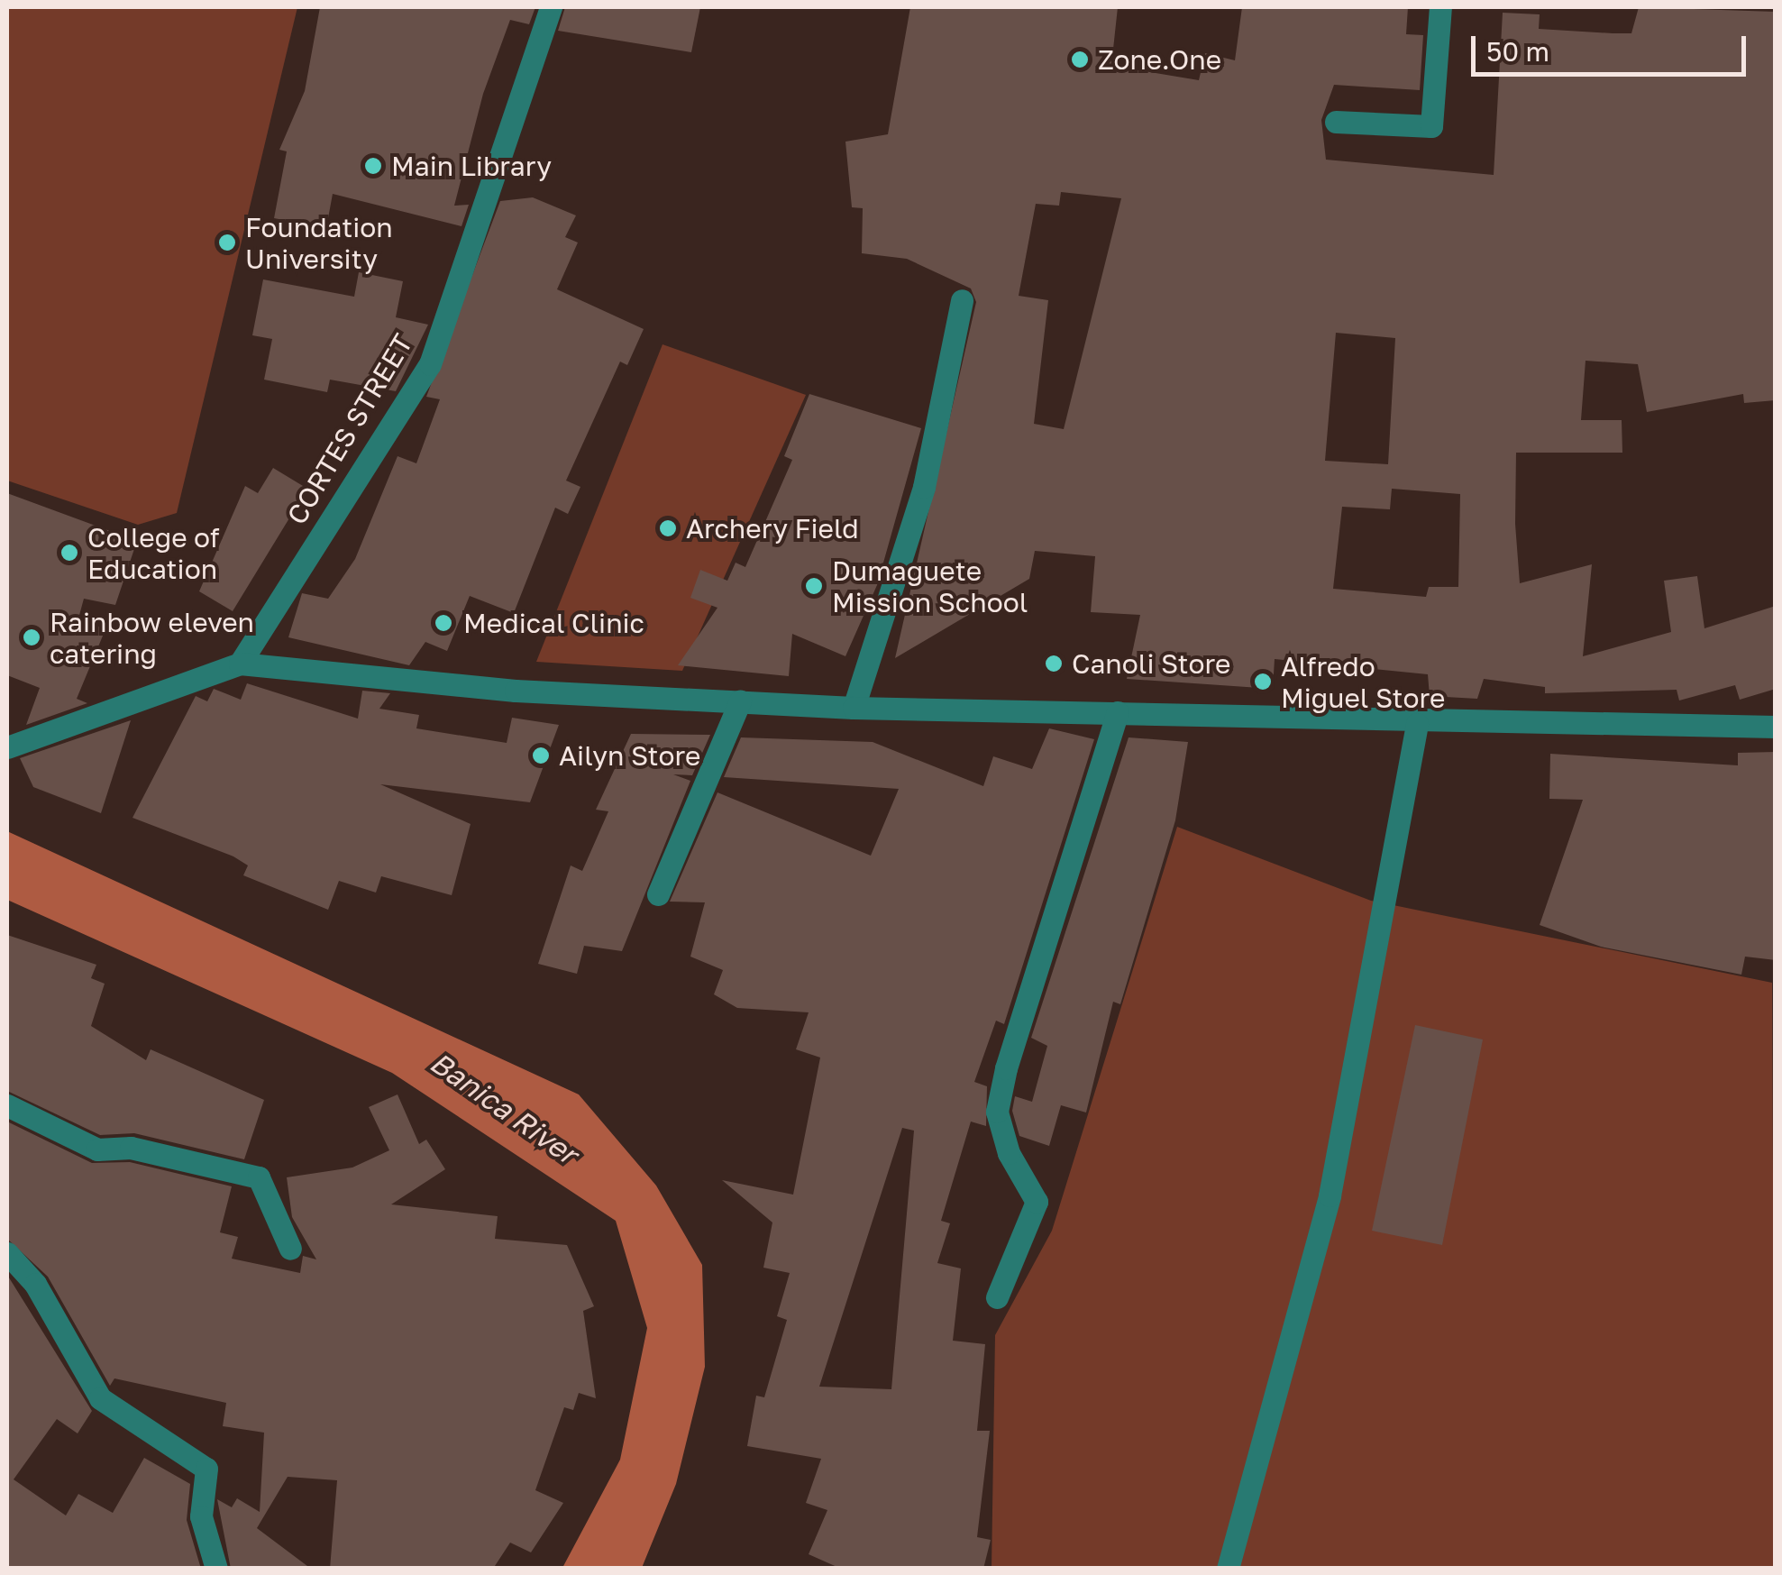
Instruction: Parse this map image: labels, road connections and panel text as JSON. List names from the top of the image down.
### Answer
{
  "streets": {
    "street": ["CORTES STREET"]
  },
  "water": ["Banica River"],
  "places": [
    "Zone.One",
    "Main Library",
    "Foundation University",
    "Archery Field",
    "College of Education",
    "Dumaguete Mission School",
    "Medical Clinic",
    "Rainbow eleven catering",
    "Canoli Store",
    "Alfredo Miguel Store",
    "Ailyn Store"
  ],
  "scale_bar": "50 m"
}
